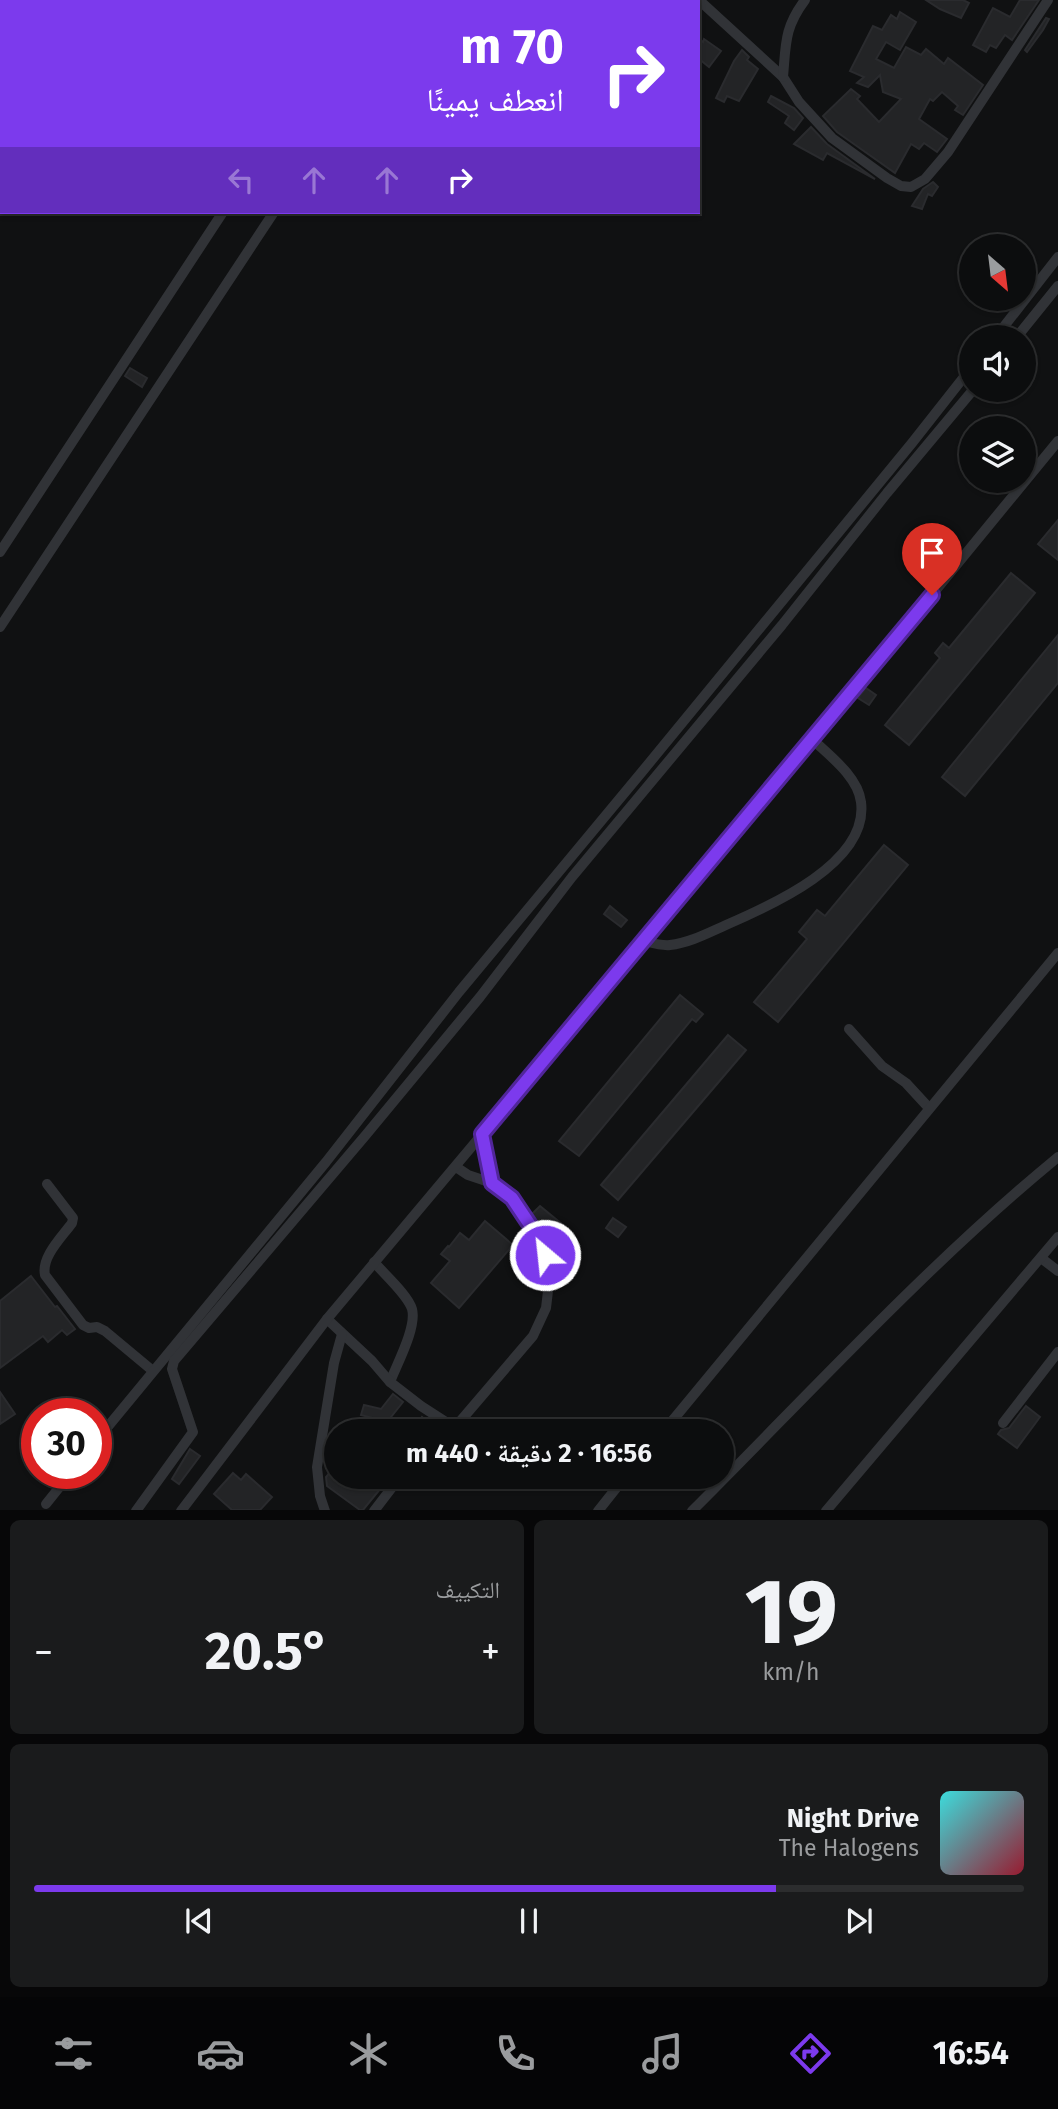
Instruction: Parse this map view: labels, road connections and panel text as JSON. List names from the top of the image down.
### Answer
{
  "north": "bottom right",
  "page": {
    "turn": ["70 m", "انعطف يمينًا"],
    "limit": "30",
    "trip": "16:56 · 2 دقيقة · 440 m",
    "tile": [
      ["19", "km/h"],
      "التكييف"
    ],
    "heat": ["−", "20.5°", "+"],
    "song": ["Night Drive", "The Halogens"],
    "tabs": "16:54"
  }
}
